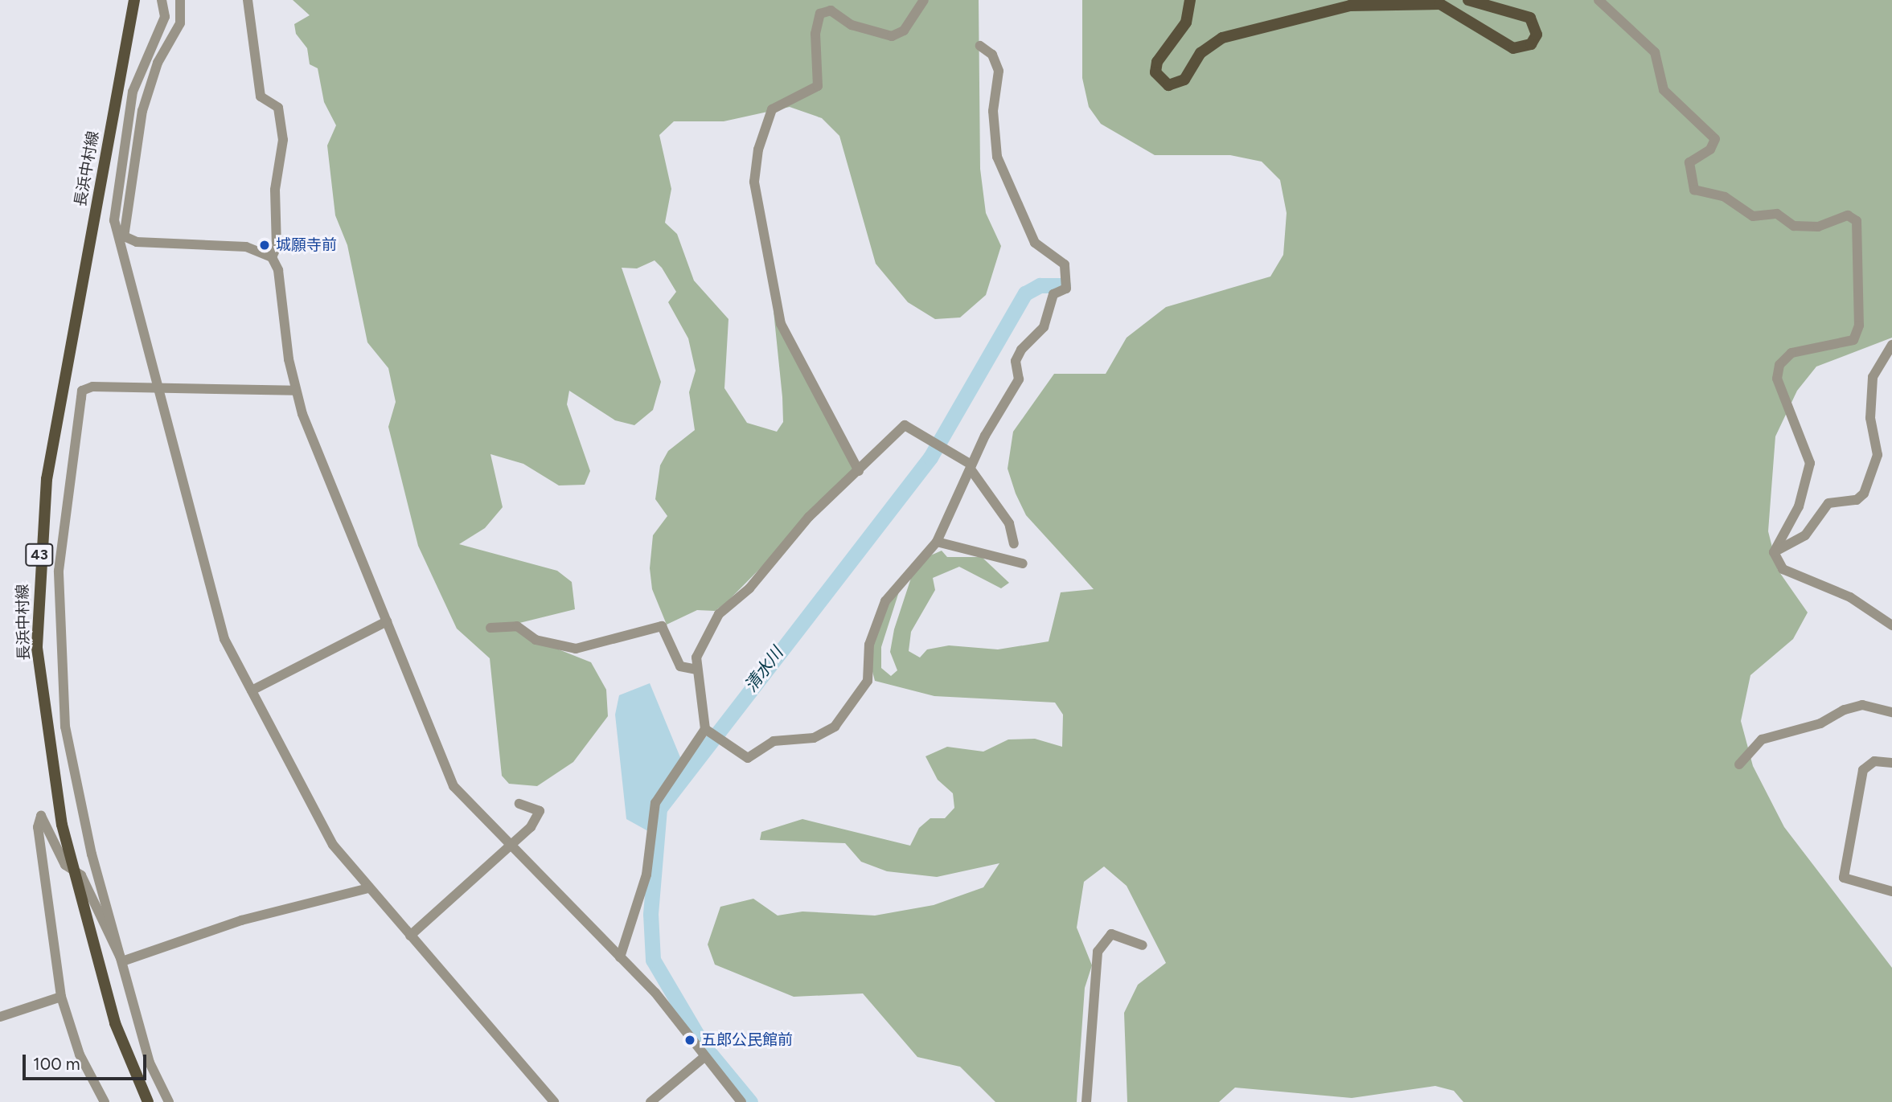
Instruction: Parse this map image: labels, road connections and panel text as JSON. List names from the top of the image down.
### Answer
{
  "streets": {
    "main road": ["長浜中村線", "43"]
  },
  "water": ["清水川"],
  "places": ["城願寺前", "五郎公民館前"],
  "scale_bar": "100 m"
}
